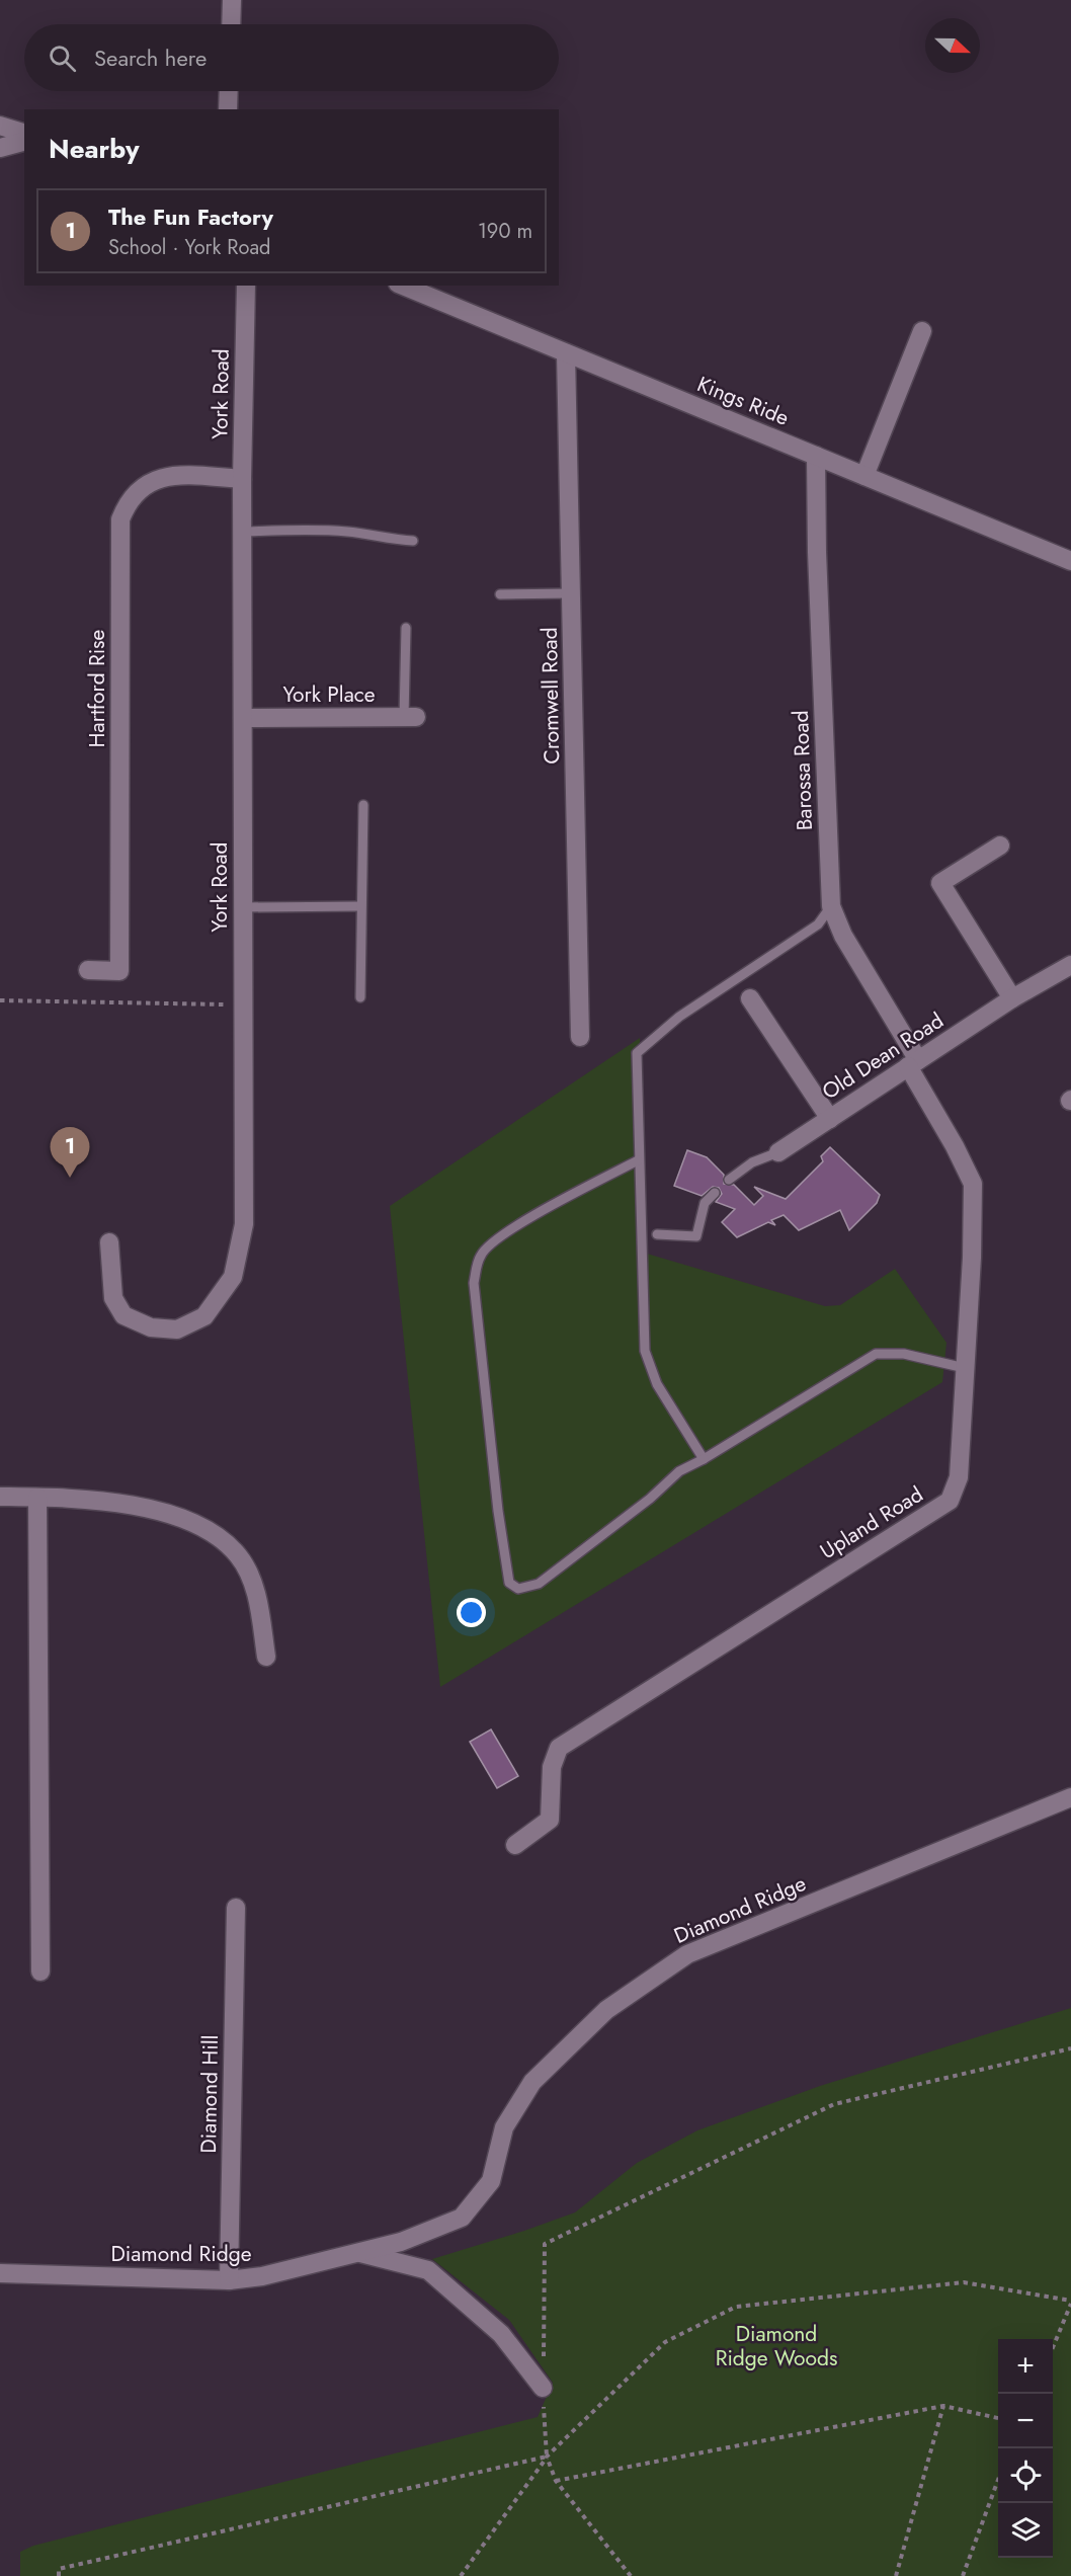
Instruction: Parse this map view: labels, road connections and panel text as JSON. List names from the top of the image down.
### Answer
{
  "streets": {
    "street": [
      "York Road",
      "Kings Ride",
      "Hartford Rise",
      "York Place",
      "Cromwell Road",
      "Barossa Road",
      "Old Dean Road",
      "Upland Road",
      "Diamond Ridge",
      "Diamond Hill"
    ]
  },
  "crossings": [
    ["York Road", "Hartford Rise"],
    ["York Road", "York Place"],
    ["Kings Ride", "Cromwell Road"],
    ["Kings Ride", "Barossa Road"],
    ["Barossa Road", "Old Dean Road"],
    ["Barossa Road", "Upland Road"],
    ["Old Dean Road", "Upland Road"],
    ["Diamond Ridge", "Diamond Hill"]
  ],
  "parks": ["Diamond Ridge Woods"],
  "north": "right",
  "page": {
    "search": "Search here",
    "heading": "Nearby",
    "list": [
      {
        "mark": "1",
        "name": "The Fun Factory",
        "note": "School · York Road",
        "value": "190 m"
      }
    ],
    "pins": "1",
    "map_buttons": ["+", "−"]
  }
}
